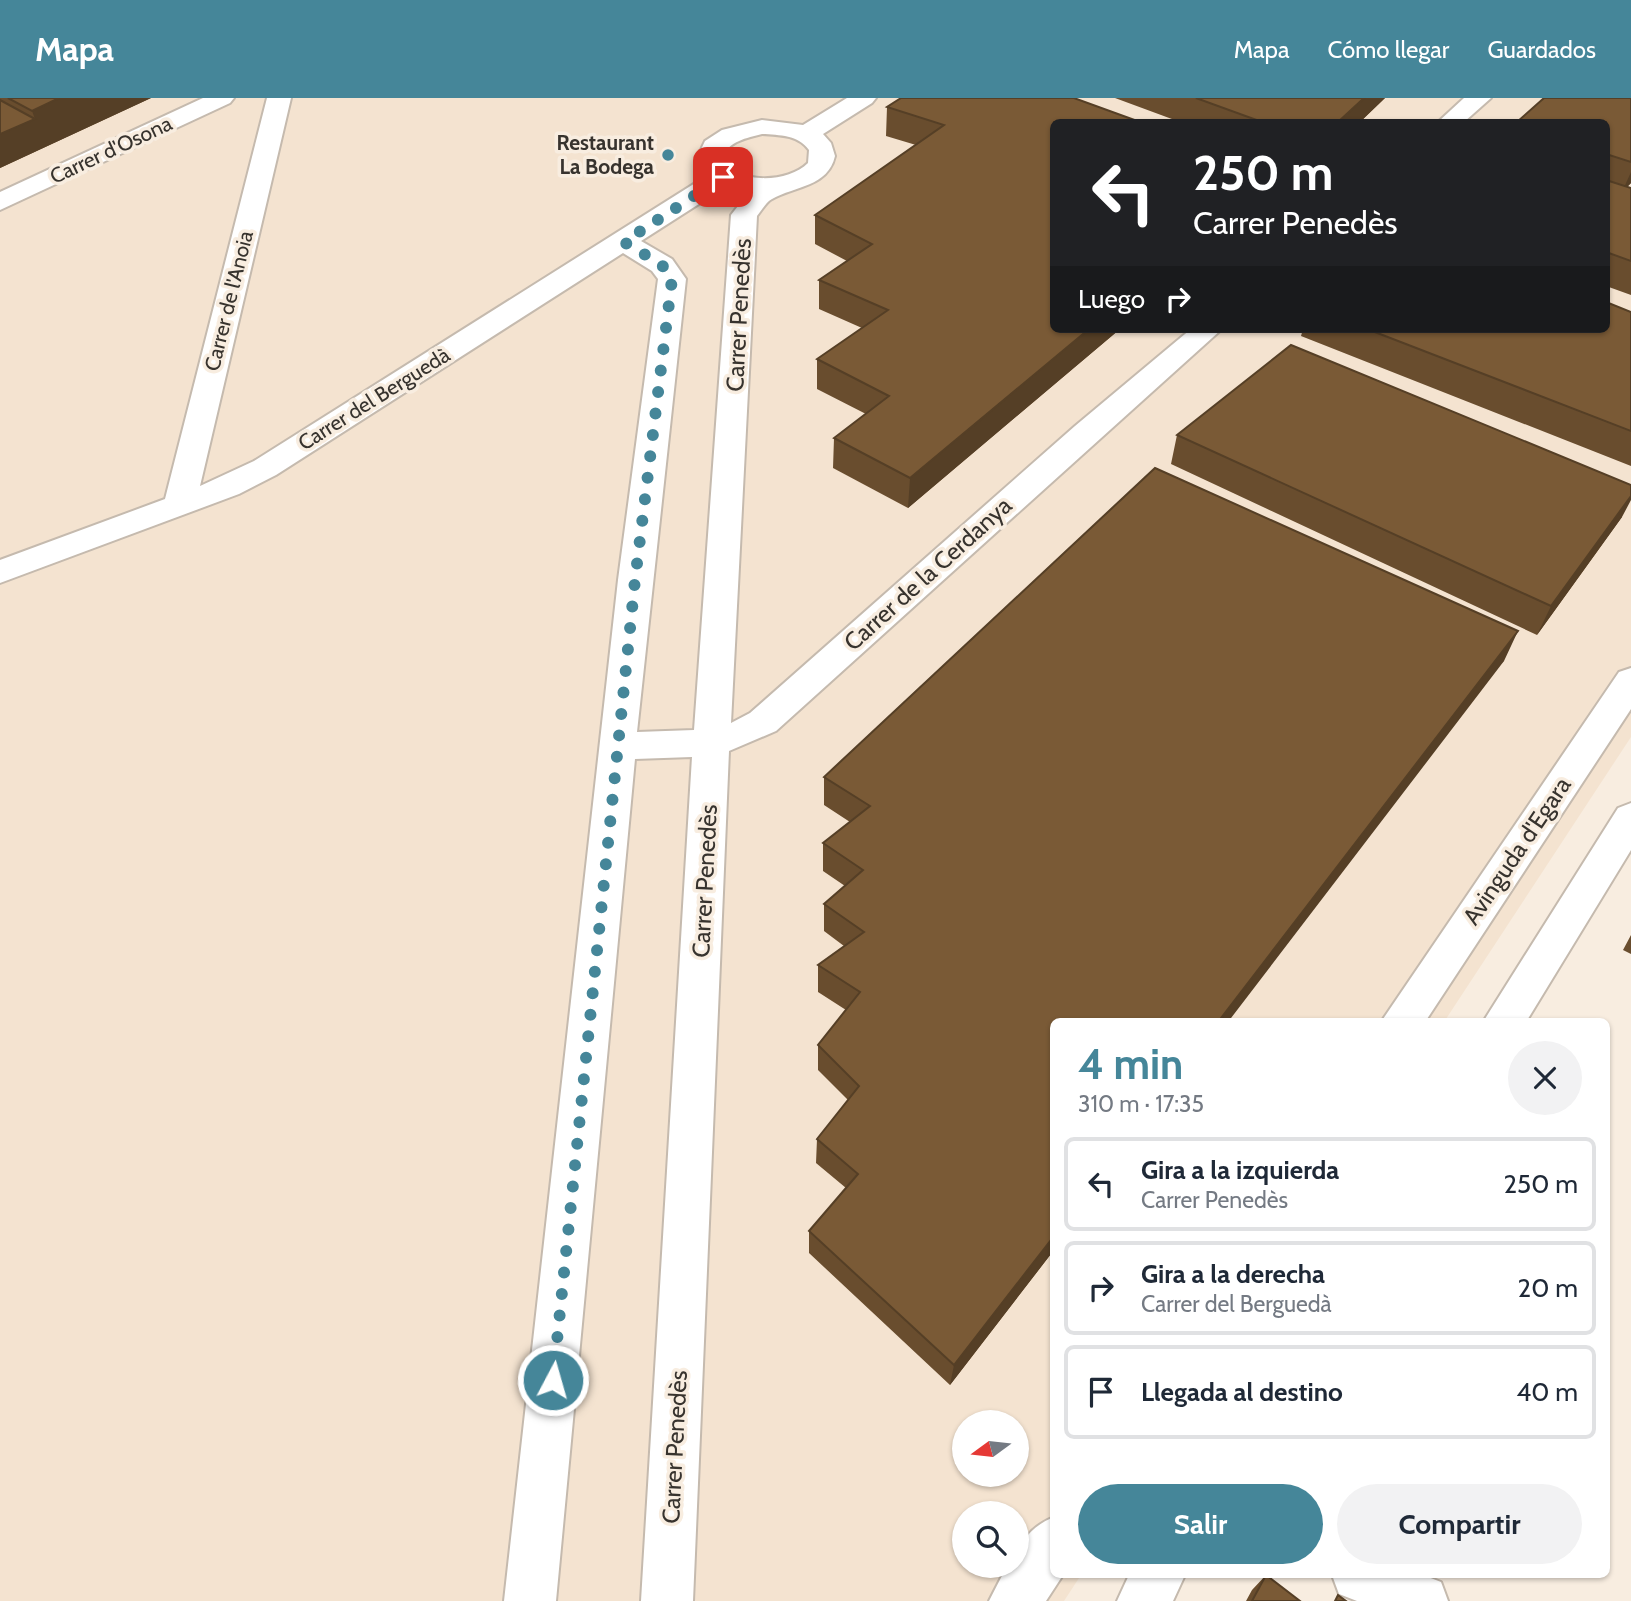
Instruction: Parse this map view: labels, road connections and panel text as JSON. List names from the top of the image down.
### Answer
{
  "streets": {
    "street": [
      "Carrer d'Osona",
      "Carrer de l'Anoia",
      "Carrer Penedès",
      "Carrer del Berguedà",
      "Carrer de la Cerdanya",
      "Avinguda d'Egara"
    ]
  },
  "crossings": [
    ["Carrer de l'Anoia", "Carrer del Berguedà"],
    ["Carrer Penedès", "Carrer de la Cerdanya"]
  ],
  "places": ["Restaurant La Bodega"],
  "north": "left",
  "page": {
    "header": "Mapa",
    "nav": ["Mapa", "Cómo llegar", "Guardados"],
    "turn": ["250 m", "Carrer Penedès"],
    "then": "Luego",
    "heading": ["4 min", "310 m · 17:35"],
    "list": [
      {
        "name": "Gira a la izquierda",
        "note": "Carrer Penedès",
        "value": "250 m"
      },
      {
        "name": "Gira a la derecha",
        "note": "Carrer del Berguedà",
        "value": "20 m"
      },
      {
        "name": "Llegada al destino",
        "value": "40 m"
      }
    ],
    "buttons": ["Salir", "Compartir"]
  }
}
